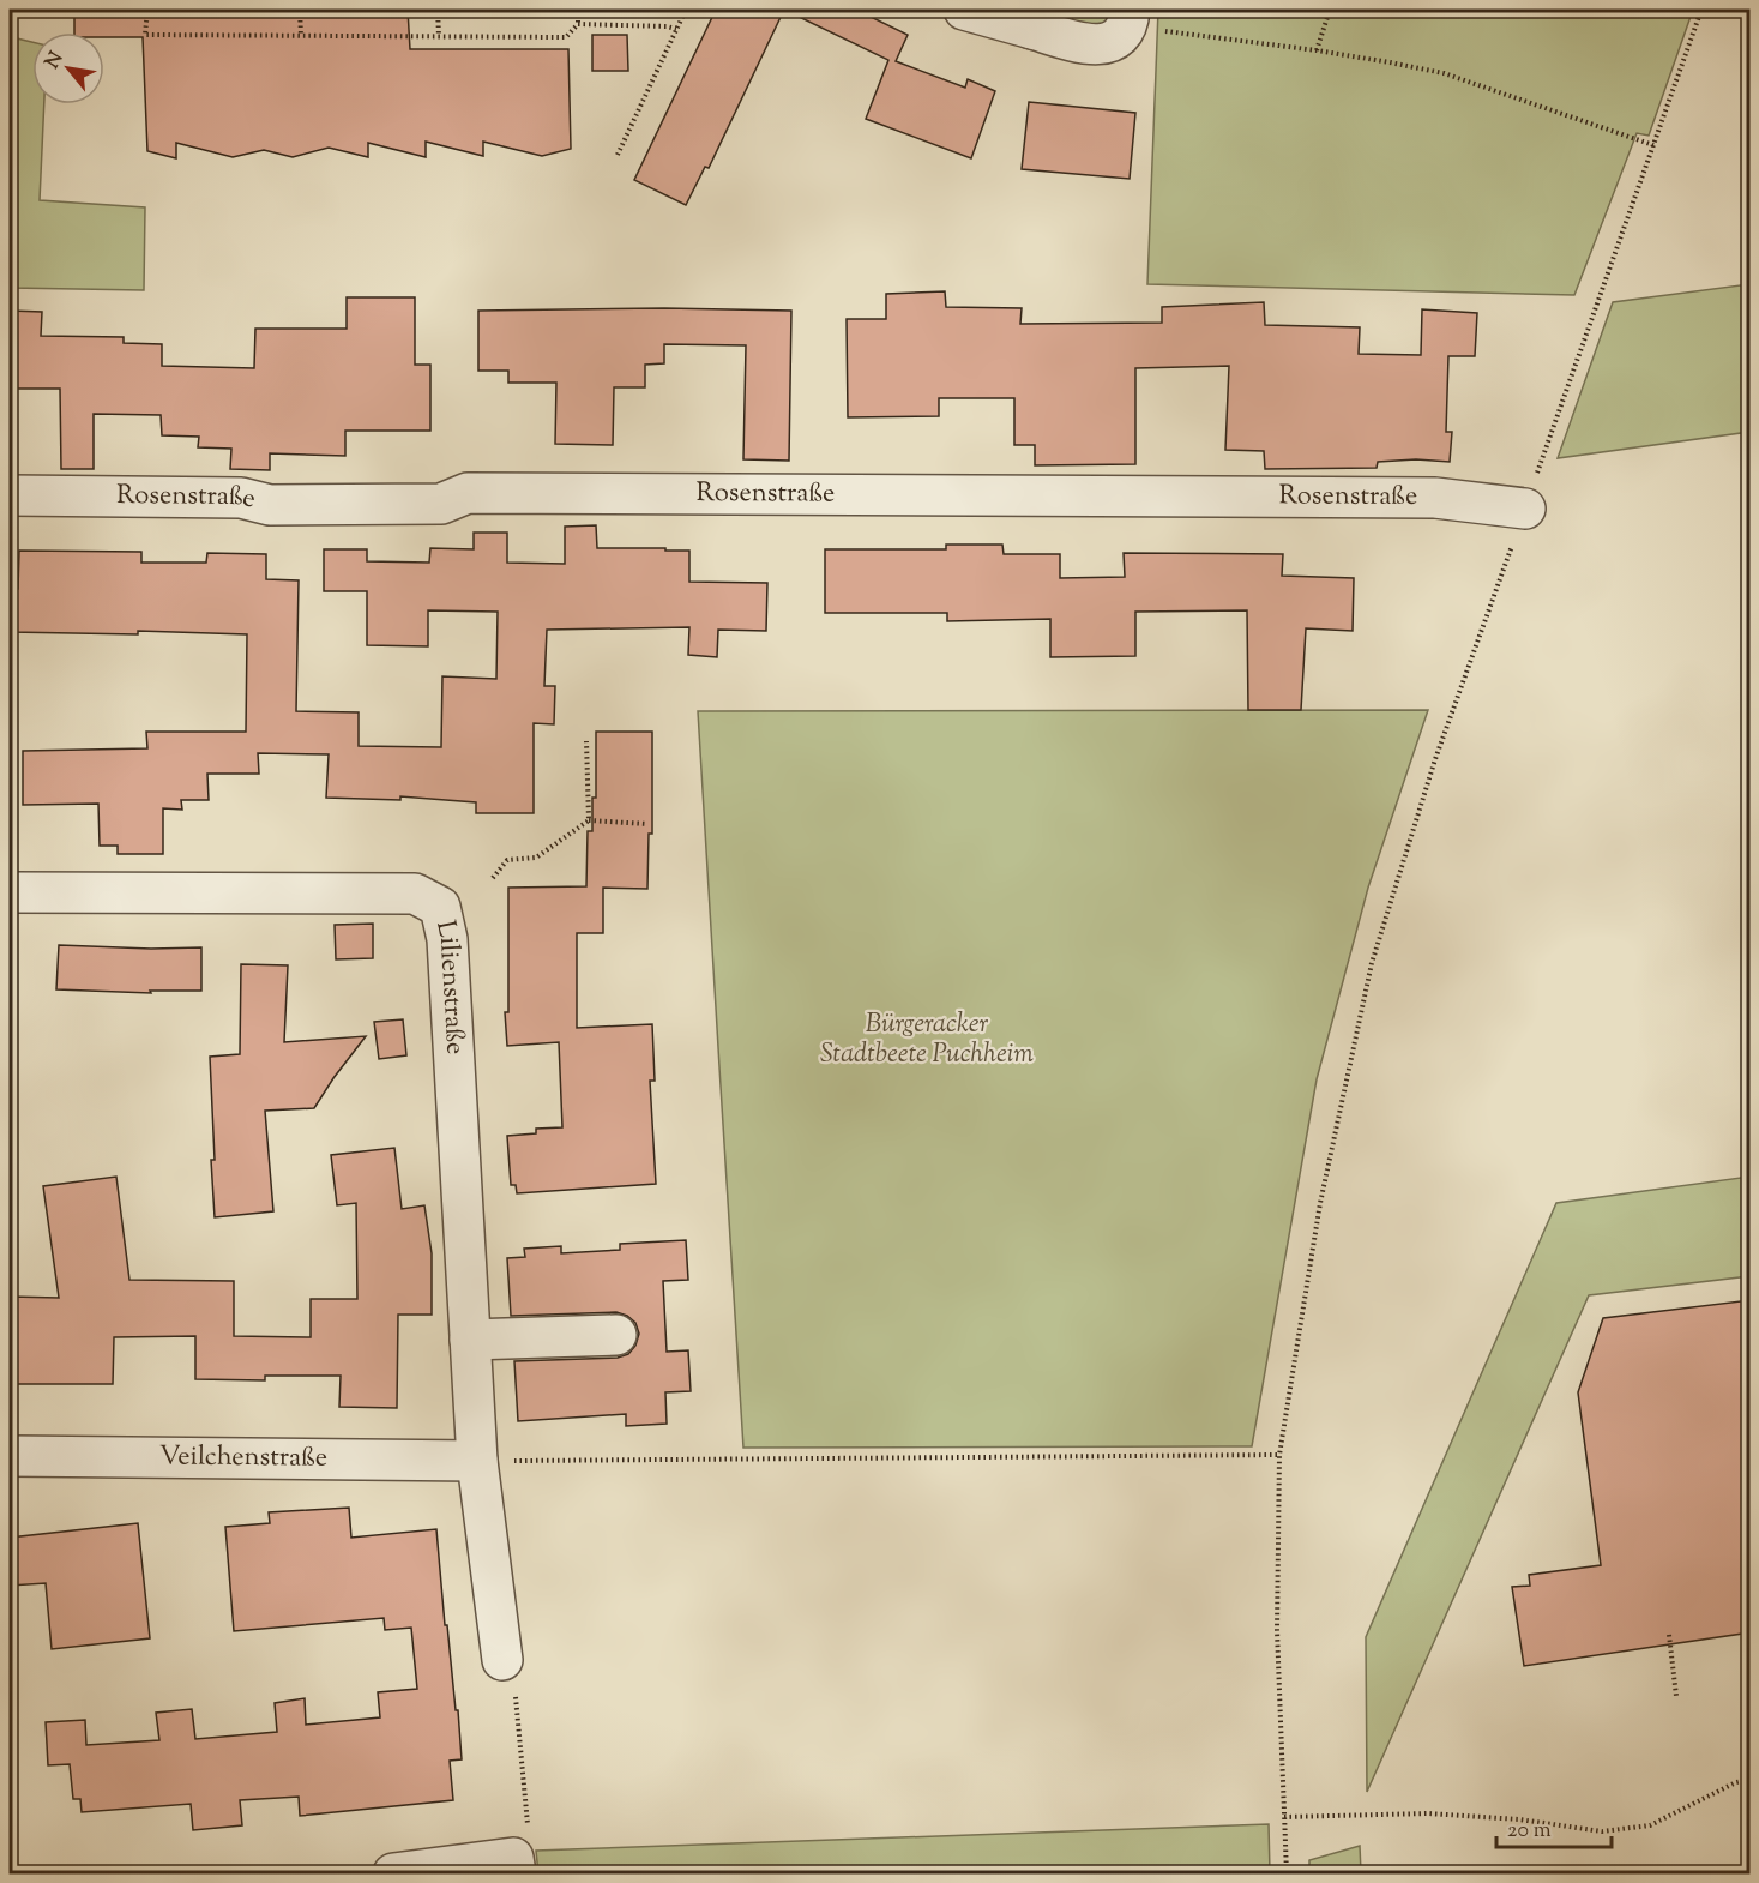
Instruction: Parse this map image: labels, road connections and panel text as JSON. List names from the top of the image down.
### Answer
{
  "streets": {
    "street": ["Rosenstraße", "Lilienstraße", "Veilchenstraße"]
  },
  "crossings": [
    ["Lilienstraße", "Veilchenstraße"]
  ],
  "parks": ["Bürgeracker Stadtbeete Puchheim"],
  "scale_bar": "20 m",
  "north": "top left"
}
